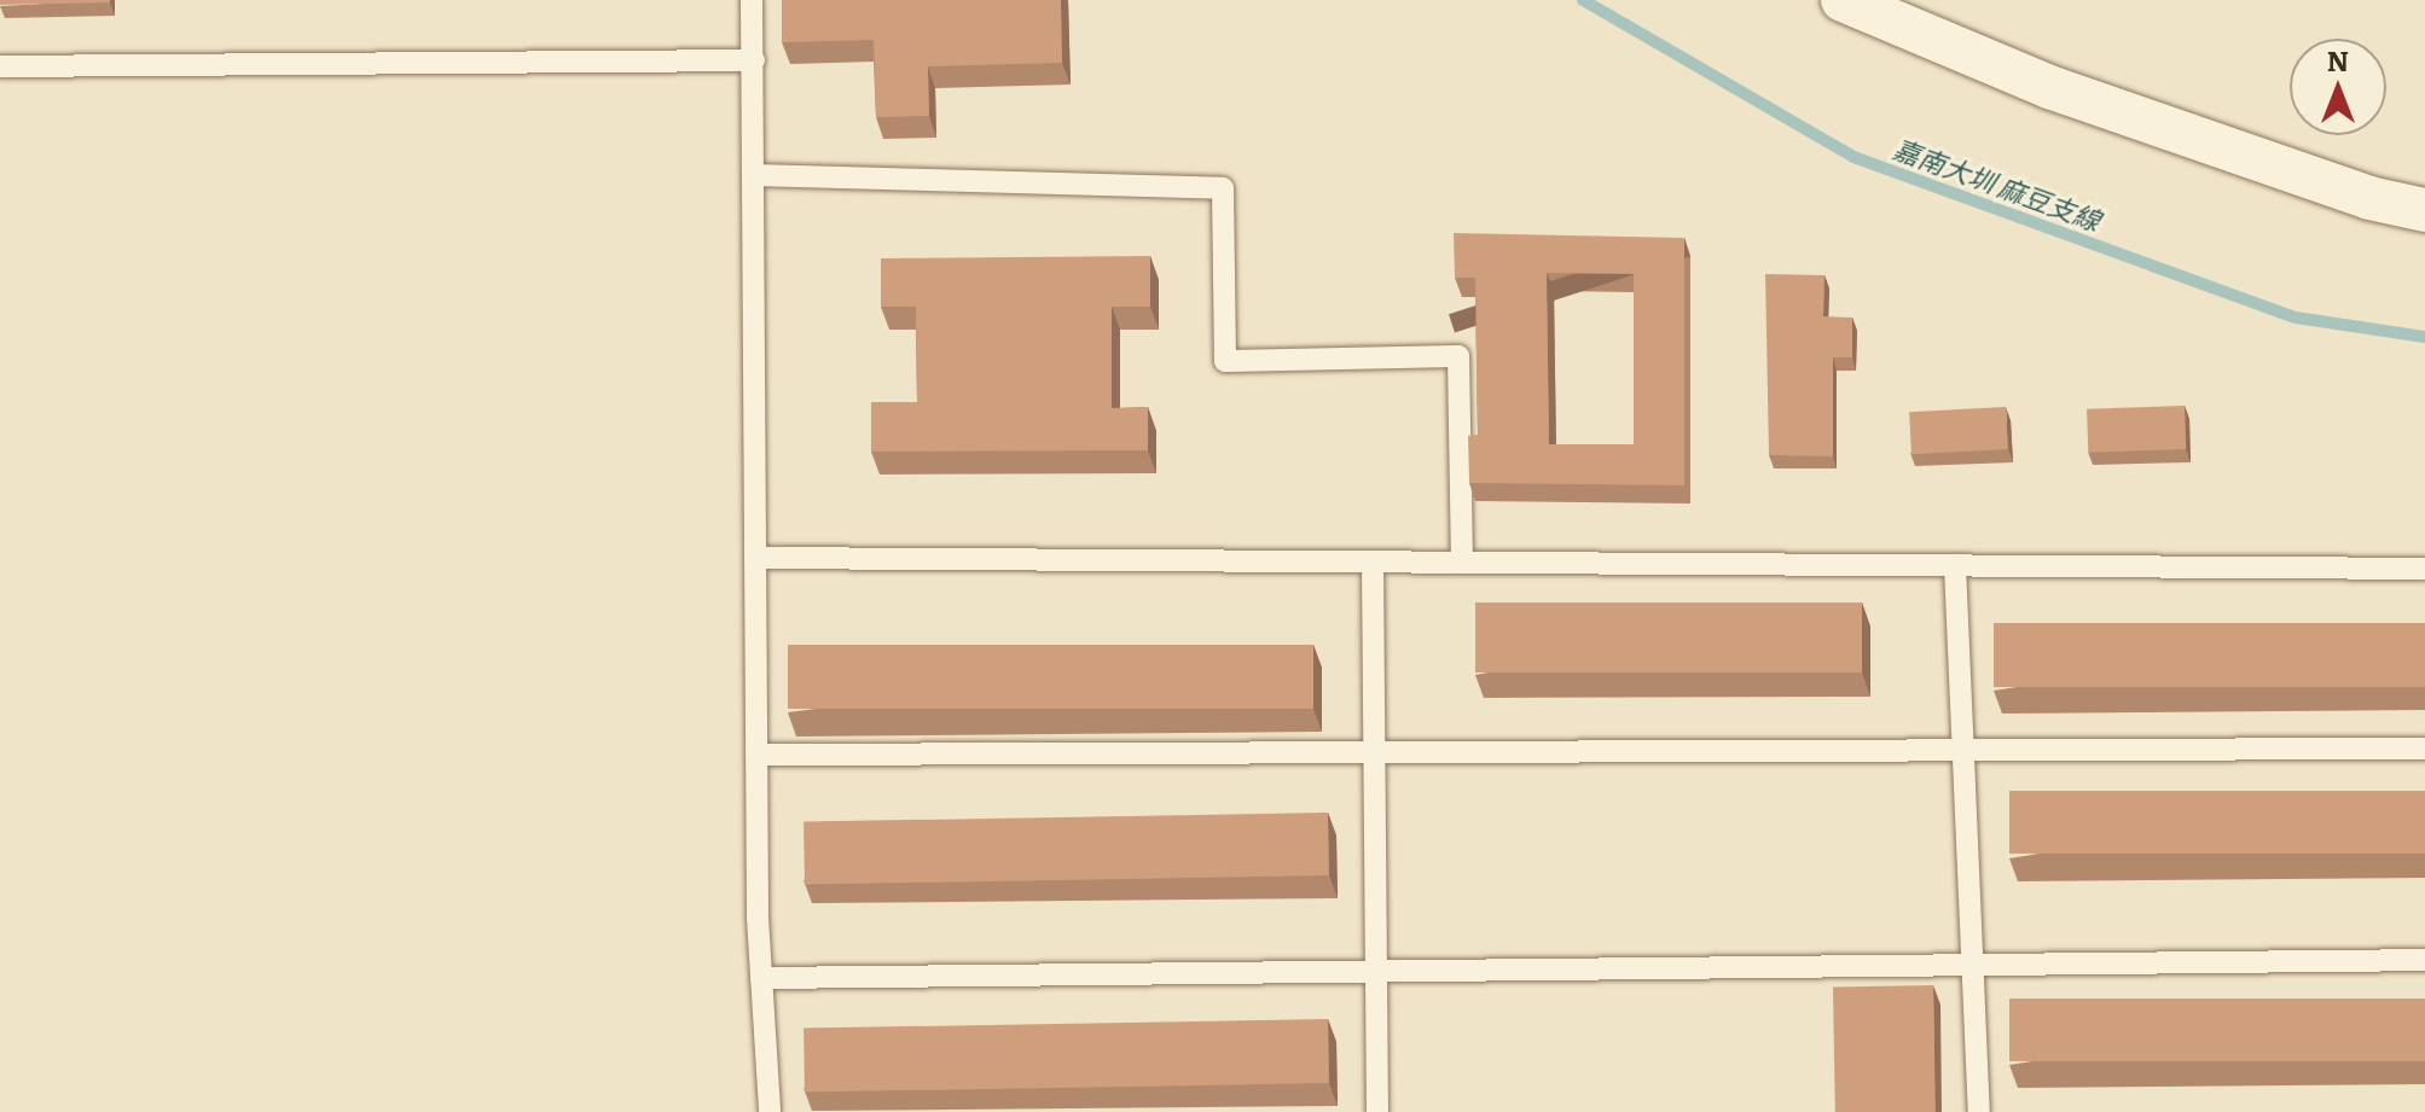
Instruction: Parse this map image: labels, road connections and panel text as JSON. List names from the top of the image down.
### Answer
{
  "water": ["嘉南大圳 麻豆支線"],
  "north": "top"
}
